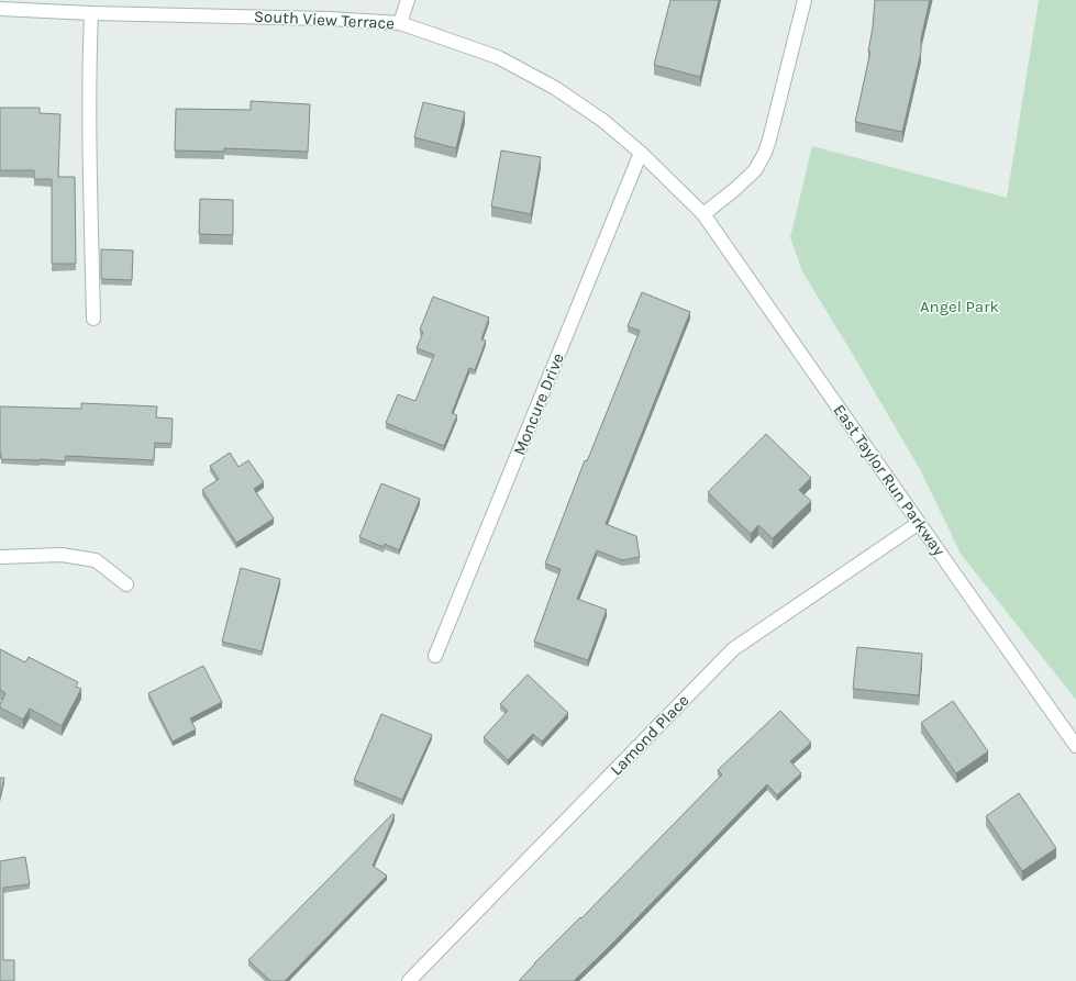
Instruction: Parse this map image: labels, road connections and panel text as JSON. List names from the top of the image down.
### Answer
{
  "streets": {
    "street": [
      "South View Terrace",
      "Moncure Drive",
      "East Taylor Run Parkway",
      "Lamond Place"
    ]
  },
  "crossings": [
    ["South View Terrace", "Moncure Drive"],
    ["South View Terrace", "East Taylor Run Parkway"],
    ["Moncure Drive", "East Taylor Run Parkway"],
    ["East Taylor Run Parkway", "Lamond Place"]
  ],
  "parks": ["Angel Park"]
}
